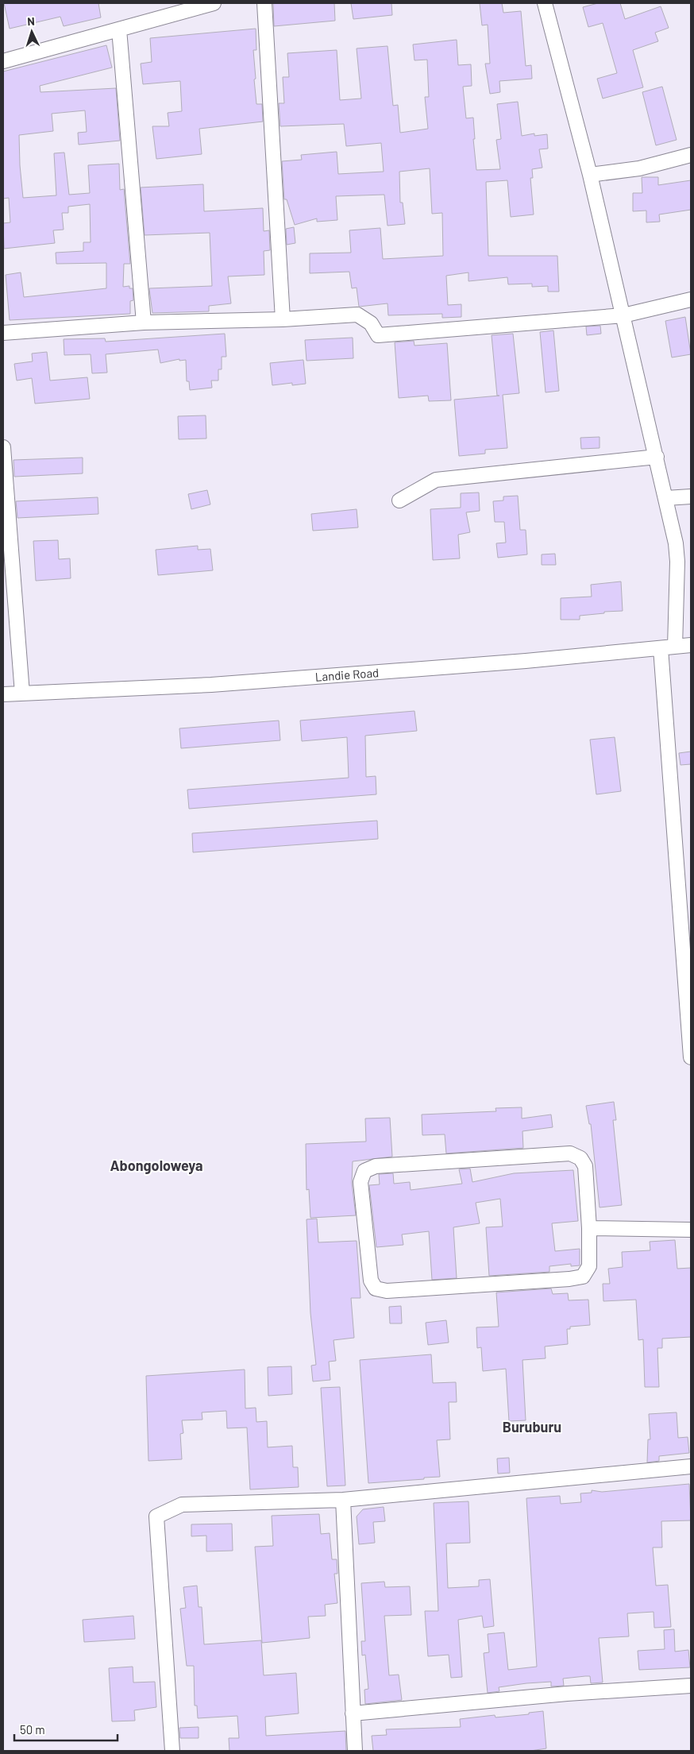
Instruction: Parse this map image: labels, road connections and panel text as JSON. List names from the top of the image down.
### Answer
{
  "streets": {
    "street": ["Landie Road"]
  },
  "districts": ["Abongoloweya", "Buruburu"],
  "scale_bar": "50 m",
  "north": "top"
}
